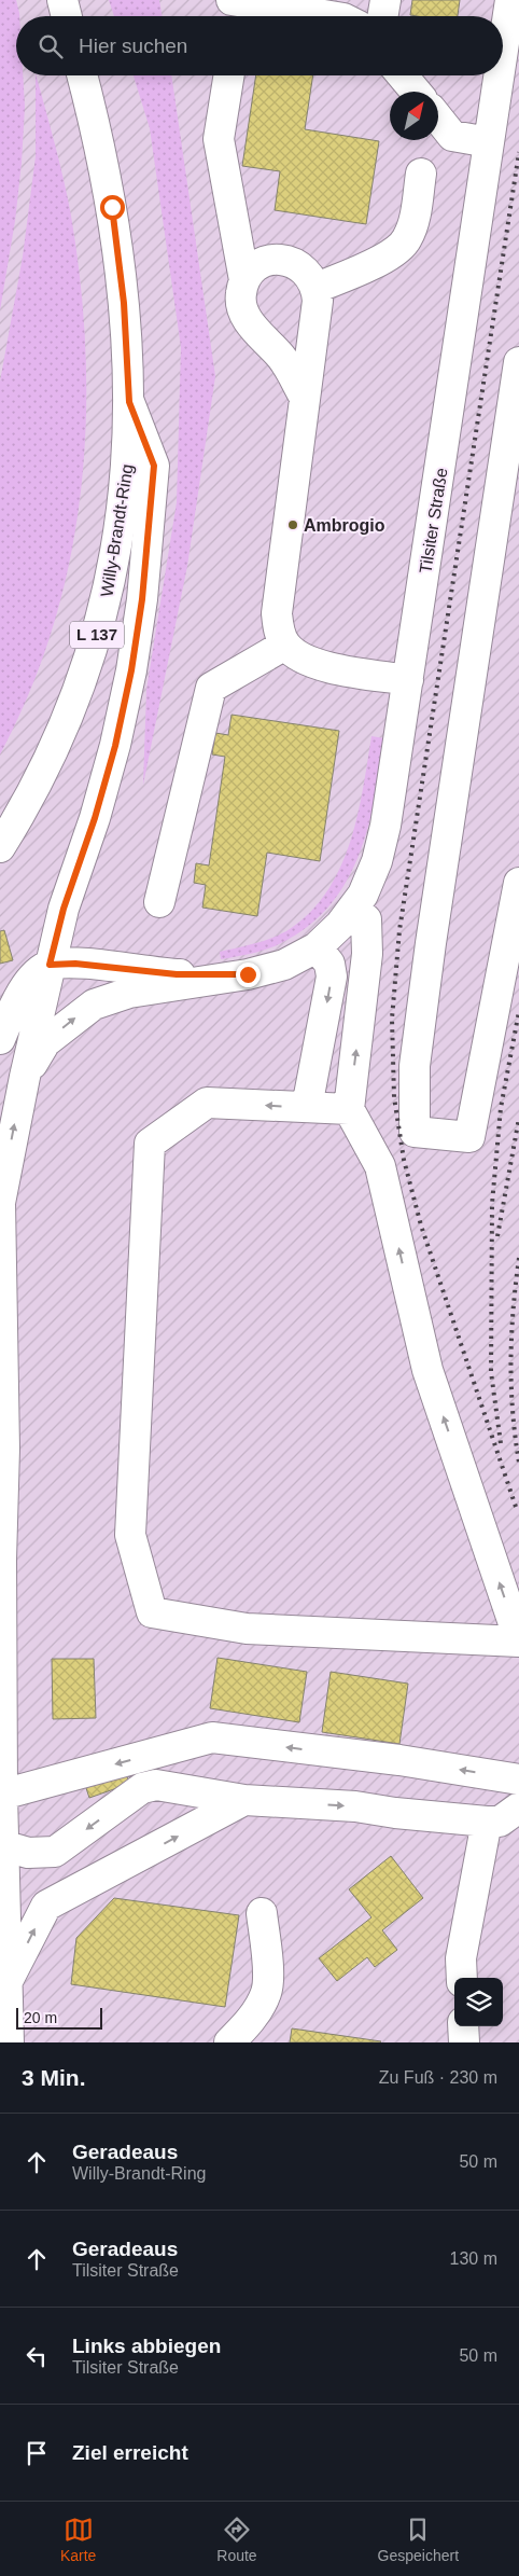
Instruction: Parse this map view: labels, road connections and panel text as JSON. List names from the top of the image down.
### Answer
{
  "streets": {
    "street": ["Tilsiter Straße", "Willy-Brandt-Ring", "L 137"]
  },
  "crossings": [
    ["Tilsiter Straße", "Willy-Brandt-Ring"]
  ],
  "places": ["Ambrogio"],
  "scale_bar": "20 m",
  "north": "top right",
  "page": {
    "search": "Hier suchen",
    "scale": "20 m",
    "heading": ["3 Min.", "Zu Fuß · 230 m"],
    "list": [
      ["Geradeaus", "Willy-Brandt-Ring", "50 m"],
      ["Geradeaus", "Tilsiter Straße", "130 m"],
      ["Links abbiegen", "Tilsiter Straße", "50 m"],
      "Ziel erreicht"
    ],
    "nav": ["Karte", "Route", "Gespeichert"]
  }
}
